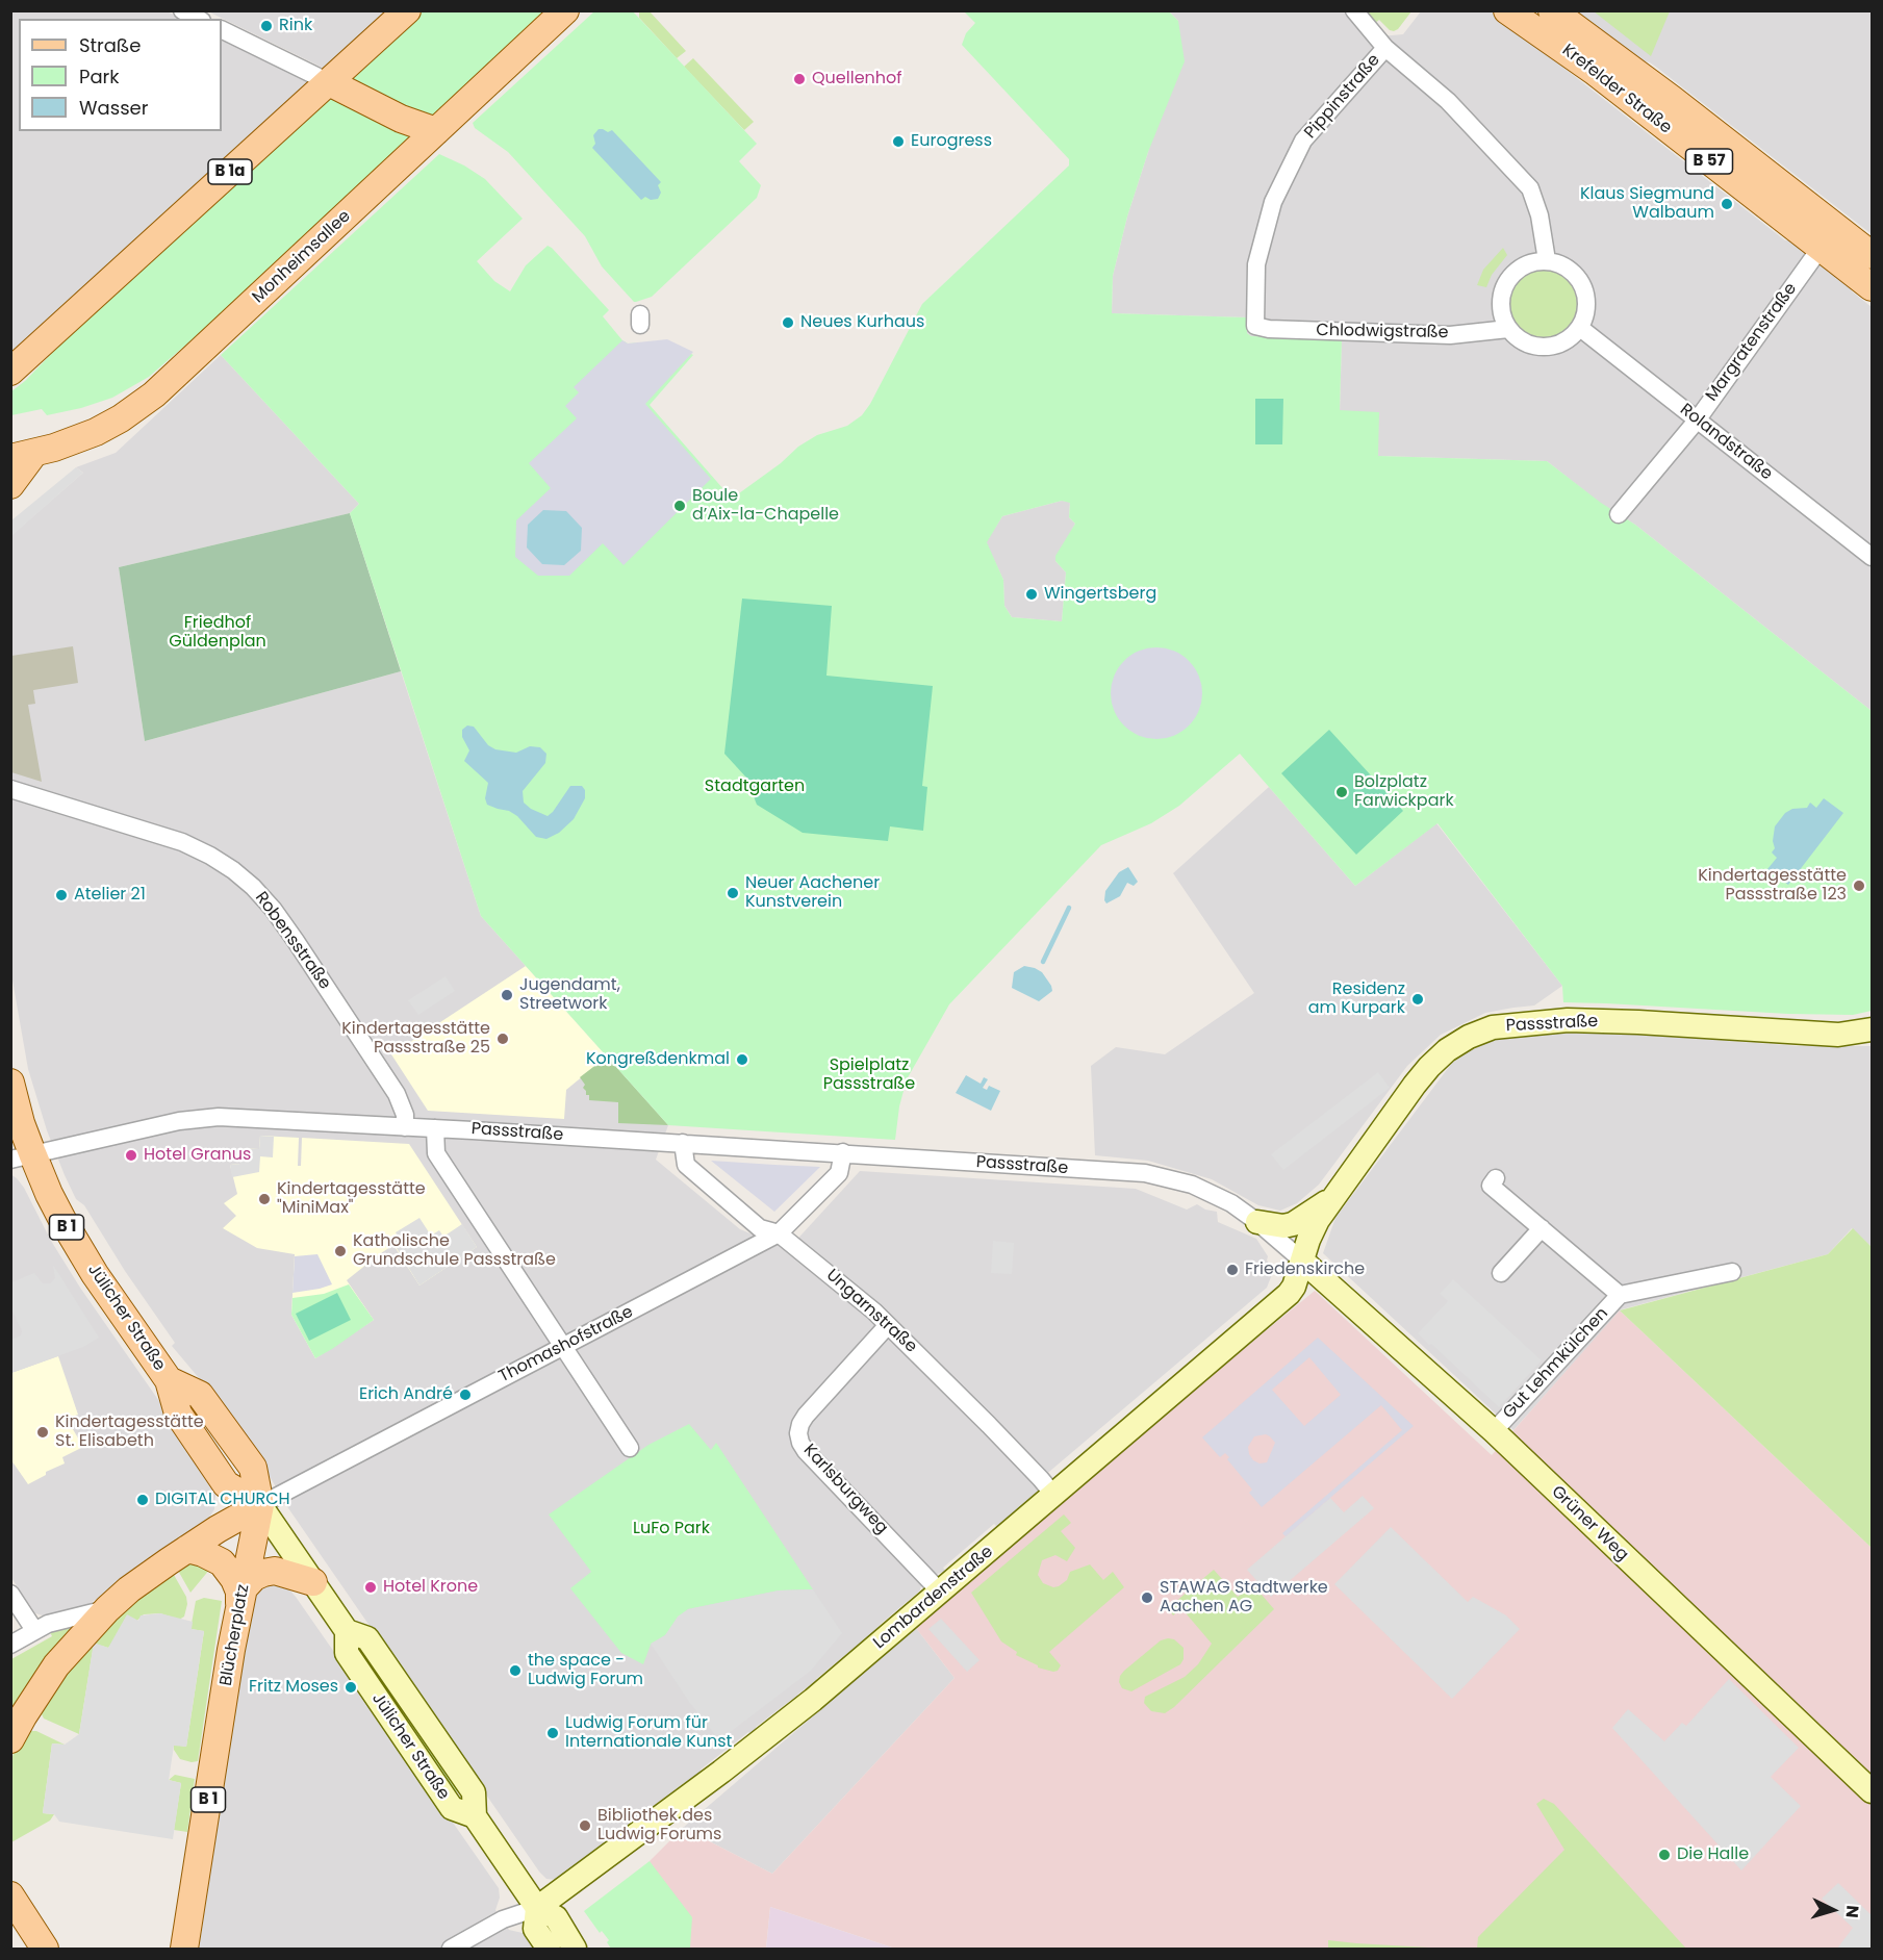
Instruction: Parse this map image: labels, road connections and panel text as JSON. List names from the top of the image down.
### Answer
{
  "streets": {
    "main road": [
      "Krefelder Straße",
      "B 57",
      "B 1a",
      "Monheimsallee",
      "B 1",
      "Jülicher Straße",
      "Blücherplatz"
    ],
    "street": [
      "Pippinstraße",
      "Chlodwigstraße",
      "Margratenstraße",
      "Rolandstraße",
      "Robensstraße",
      "Passstraße",
      "Ungarnstraße",
      "Thomashofstraße",
      "Gut Lehmkülchen",
      "Karlsburgweg",
      "Grüner Weg",
      "Lombardenstraße"
    ]
  },
  "crossings": [
    ["Krefelder Straße", "Margratenstraße"],
    ["Pippinstraße", "Chlodwigstraße"],
    ["Chlodwigstraße", "Rolandstraße"],
    ["Margratenstraße", "Rolandstraße"],
    ["Robensstraße", "Passstraße"],
    ["Passstraße", "Ungarnstraße"],
    ["Passstraße", "Jülicher Straße"],
    ["Passstraße", "Thomashofstraße"],
    ["Passstraße", "Grüner Weg"],
    ["Passstraße", "Lombardenstraße"],
    ["Ungarnstraße", "Thomashofstraße"],
    ["Ungarnstraße", "Karlsburgweg"],
    ["Ungarnstraße", "Lombardenstraße"],
    ["Jülicher Straße", "Thomashofstraße"],
    ["Jülicher Straße", "Lombardenstraße"],
    ["Jülicher Straße", "Blücherplatz"],
    ["Thomashofstraße", "Blücherplatz"],
    ["Gut Lehmkülchen", "Grüner Weg"],
    ["Karlsburgweg", "Lombardenstraße"],
    ["Grüner Weg", "Lombardenstraße"]
  ],
  "parks": [
    "Friedhof Güldenplan",
    "Stadtgarten",
    "Spielplatz Passstraße",
    "LuFo Park"
  ],
  "places": [
    "Rink",
    "Quellenhof",
    "Eurogress",
    "Klaus Siegmund Walbaum",
    "Neues Kurhaus",
    "Boule d’Aix-la-Chapelle",
    "Wingertsberg",
    "Bolzplatz Farwickpark",
    "Kindertagesstätte Passstraße 123",
    "Neuer Aachener Kunstverein",
    "Atelier 21",
    "Jugendamt, Streetwork",
    "Residenz am Kurpark",
    "Kindertagesstätte Passstraße 25",
    "Kongreßdenkmal",
    "Hotel Granus",
    "Kindertagesstätte \"MiniMax\"",
    "Katholische Grundschule Passstraße",
    "Friedenskirche",
    "Erich André",
    "Kindertagesstätte St. Elisabeth",
    "DIGITAL CHURCH",
    "Hotel Krone",
    "STAWAG Stadtwerke Aachen AG",
    "the space - Ludwig Forum",
    "Fritz Moses",
    "Ludwig Forum für Internationale Kunst",
    "Bibliothek des Ludwig Forums",
    "Die Halle"
  ],
  "legend": ["Straße", "Park", "Wasser"],
  "north": "right"
}
